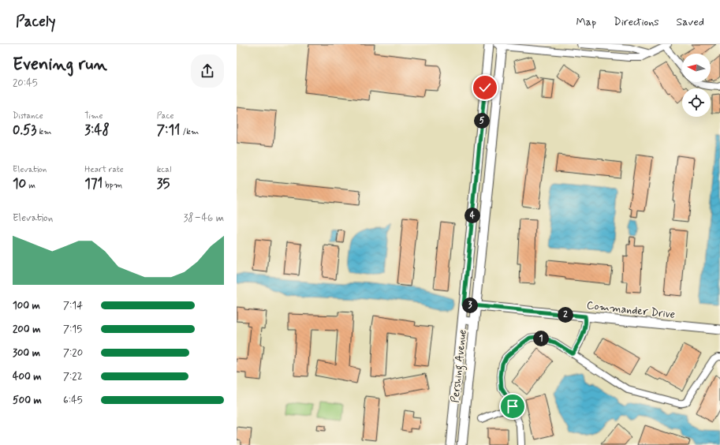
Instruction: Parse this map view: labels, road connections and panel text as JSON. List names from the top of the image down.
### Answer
{
  "streets": {
    "street": ["Commander Drive", "Pershing Avenue"]
  },
  "crossings": [
    ["Commander Drive", "Pershing Avenue"]
  ],
  "north": "left",
  "page": {
    "header": "Pacely",
    "nav": ["Map", "Directions", "Saved"],
    "heading": ["Evening run", "20:45"],
    "stats": [
      ["Distance", "0.53 km"],
      ["Time", "3:48"],
      ["Pace", "7:11 /km"],
      ["Elevation", "10 m"],
      ["Heart rate", "171 bpm"],
      ["kcal", "35"]
    ],
    "pins": [
      "5",
      "4",
      "3",
      "2",
      "1"
    ],
    "chart": ["Elevation", "38–46 m"],
    "list": [
      {
        "name": "100 m",
        "note": "7:14"
      },
      {
        "name": "200 m",
        "note": "7:15"
      },
      {
        "name": "300 m",
        "note": "7:20"
      },
      {
        "name": "400 m",
        "note": "7:22"
      },
      {
        "name": "500 m",
        "note": "6:45"
      }
    ]
  }
}
